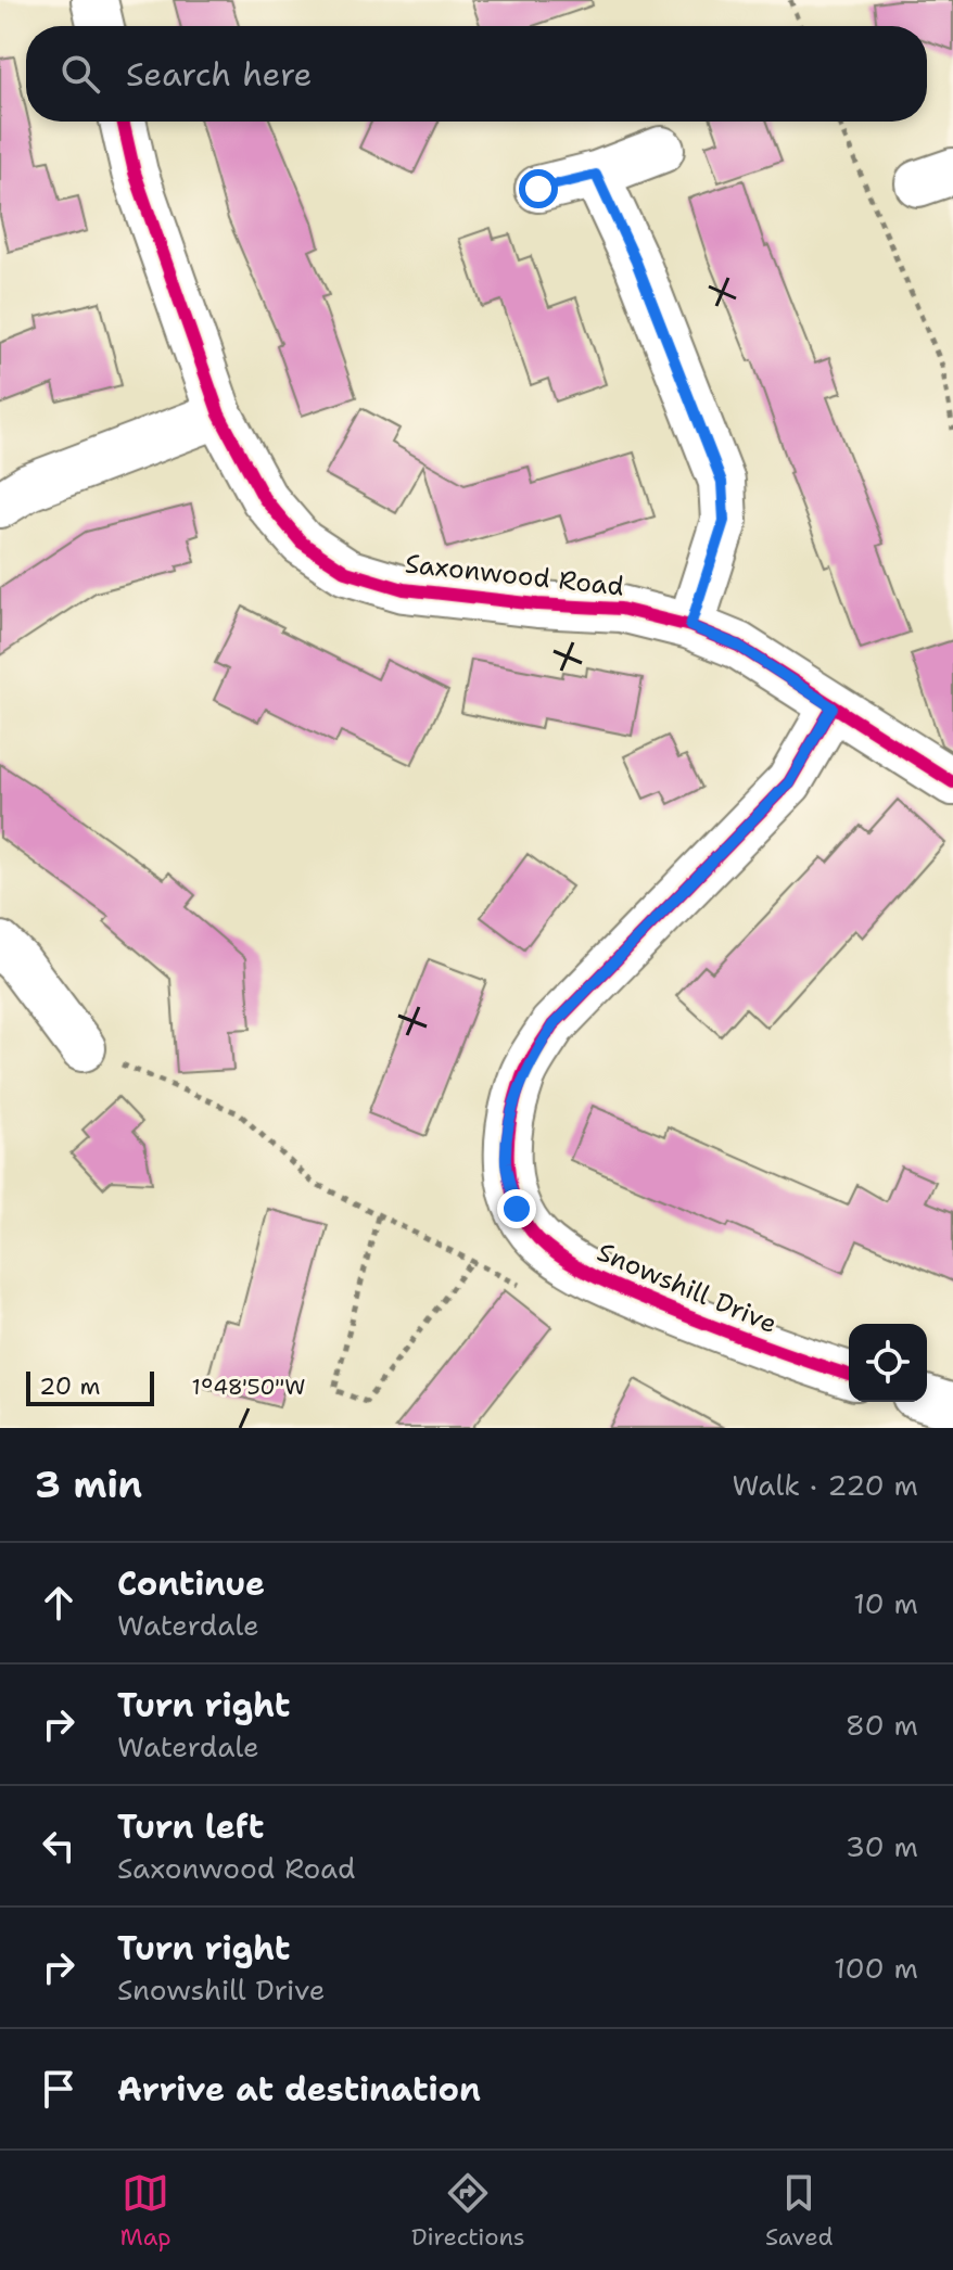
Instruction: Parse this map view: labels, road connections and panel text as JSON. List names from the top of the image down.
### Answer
{
  "streets": {
    "street": ["Saxonwood Road", "Snowshill Drive"]
  },
  "crossings": [
    ["Saxonwood Road", "Snowshill Drive"]
  ],
  "scale_bar": "20 m",
  "page": {
    "search": "Search here",
    "scale": "20 m",
    "heading": ["3 min", "Walk · 220 m"],
    "list": [
      ["Continue", "Waterdale", "10 m"],
      ["Turn right", "Waterdale", "80 m"],
      ["Turn left", "Saxonwood Road", "30 m"],
      ["Turn right", "Snowshill Drive", "100 m"],
      "Arrive at destination"
    ],
    "nav": ["Map", "Directions", "Saved"]
  },
  "coordinates": ["1°48'50\"W"]
}
